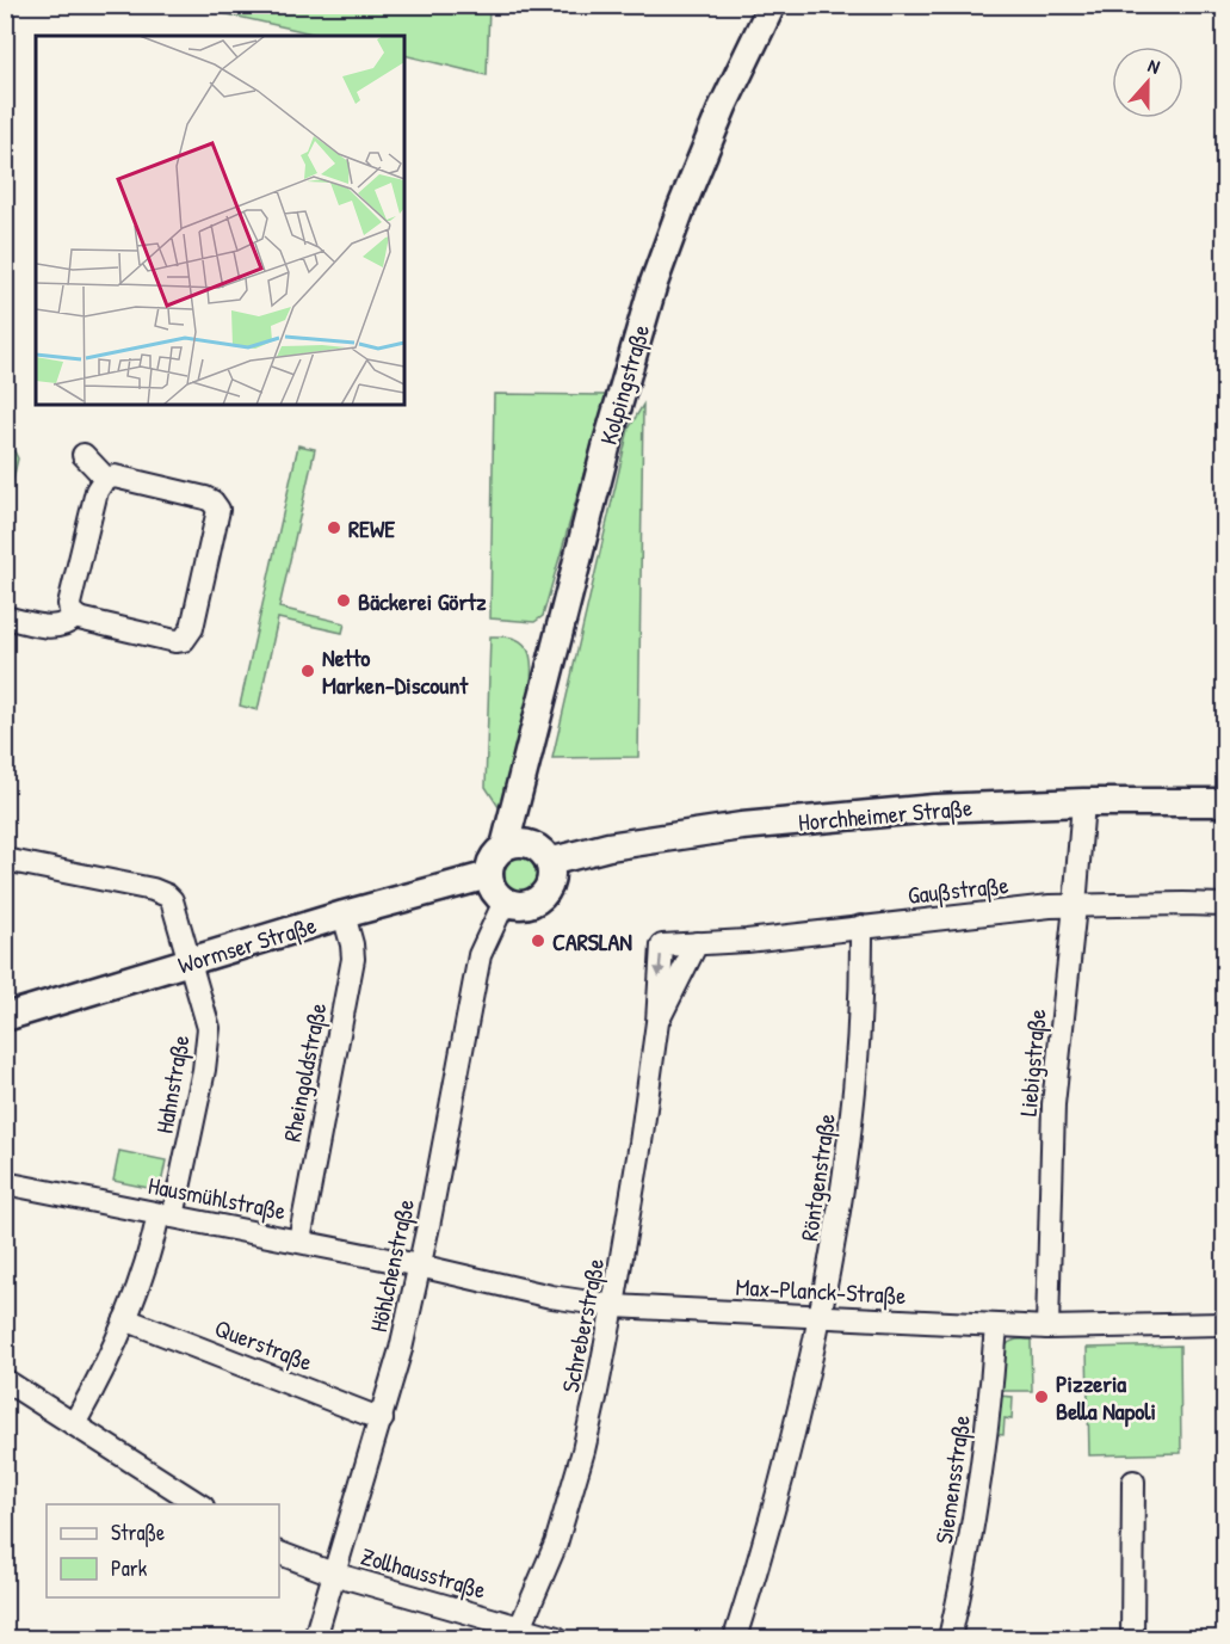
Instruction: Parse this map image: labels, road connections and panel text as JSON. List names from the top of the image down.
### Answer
{
  "streets": {
    "main road": ["Kolpingstraße", "Horchheimer Straße", "Wormser Straße"],
    "street": [
      "Gaußstraße",
      "Liebigstraße",
      "Rheingoldstraße",
      "Hahnstraße",
      "Röntgenstraße",
      "Hausmühlstraße",
      "Höhlchenstraße",
      "Max-Planck-Straße",
      "Schreberstraße",
      "Querstraße",
      "Siemensstraße",
      "Zollhausstraße"
    ]
  },
  "crossings": [
    ["Kolpingstraße", "Horchheimer Straße"],
    ["Kolpingstraße", "Wormser Straße"],
    ["Kolpingstraße", "Höhlchenstraße"],
    ["Horchheimer Straße", "Wormser Straße"],
    ["Horchheimer Straße", "Liebigstraße"],
    ["Horchheimer Straße", "Höhlchenstraße"],
    ["Gaußstraße", "Liebigstraße"],
    ["Gaußstraße", "Röntgenstraße"],
    ["Gaußstraße", "Schreberstraße"],
    ["Wormser Straße", "Rheingoldstraße"],
    ["Wormser Straße", "Hahnstraße"],
    ["Wormser Straße", "Höhlchenstraße"],
    ["Liebigstraße", "Max-Planck-Straße"],
    ["Rheingoldstraße", "Hausmühlstraße"],
    ["Hahnstraße", "Hausmühlstraße"],
    ["Hahnstraße", "Querstraße"],
    ["Röntgenstraße", "Max-Planck-Straße"],
    ["Hausmühlstraße", "Höhlchenstraße"],
    ["Hausmühlstraße", "Max-Planck-Straße"],
    ["Höhlchenstraße", "Max-Planck-Straße"],
    ["Höhlchenstraße", "Querstraße"],
    ["Höhlchenstraße", "Zollhausstraße"],
    ["Max-Planck-Straße", "Schreberstraße"],
    ["Max-Planck-Straße", "Siemensstraße"],
    ["Schreberstraße", "Zollhausstraße"]
  ],
  "places": [
    "REWE",
    "Bäckerei Görtz",
    "Netto Marken-Discount",
    "CARSLAN",
    "Pizzeria Bella Napoli"
  ],
  "legend": ["Straße", "Park"],
  "north": "top"
}
